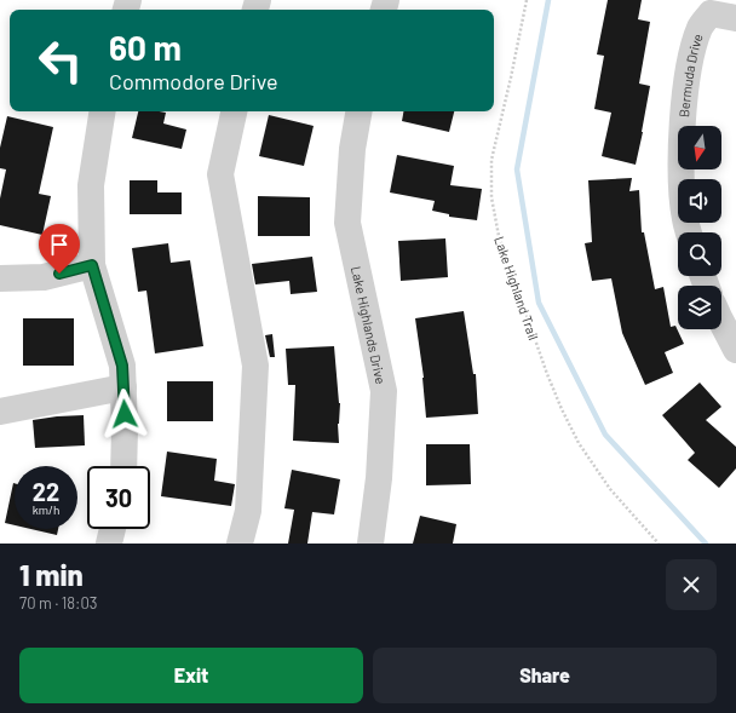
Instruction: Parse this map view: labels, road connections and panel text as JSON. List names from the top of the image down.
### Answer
{
  "streets": {
    "street": ["Bermuda Drive", "Lake Highlands Drive"],
    "path": ["Lake Highland Trail"]
  },
  "north": "bottom",
  "page": {
    "turn": ["60 m", "Commodore Drive"],
    "speed": "22 km/h",
    "limit": "30",
    "heading": ["1 min", "70 m · 18:03"],
    "buttons": ["Exit", "Share"]
  }
}
